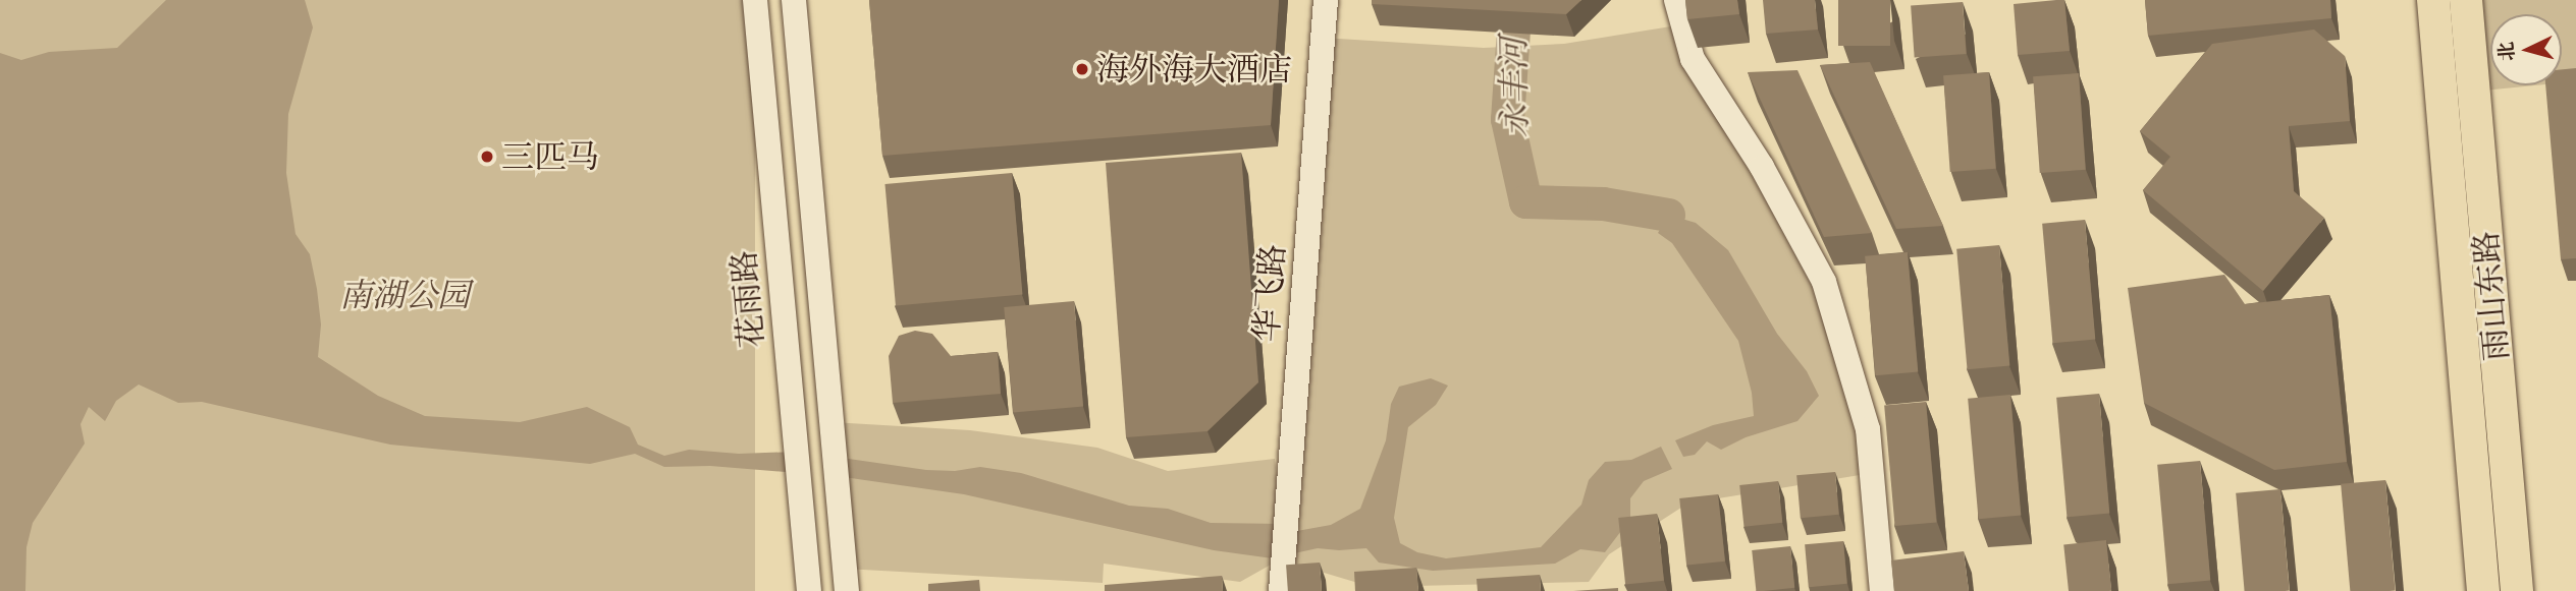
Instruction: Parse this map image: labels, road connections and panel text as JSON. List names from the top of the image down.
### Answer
{
  "streets": {
    "main road": ["雨山东路"],
    "street": ["华飞路", "花雨路"]
  },
  "water": ["永丰河"],
  "parks": ["南湖公园"],
  "places": ["海外海大酒店", "三匹马"],
  "north": "left"
}
